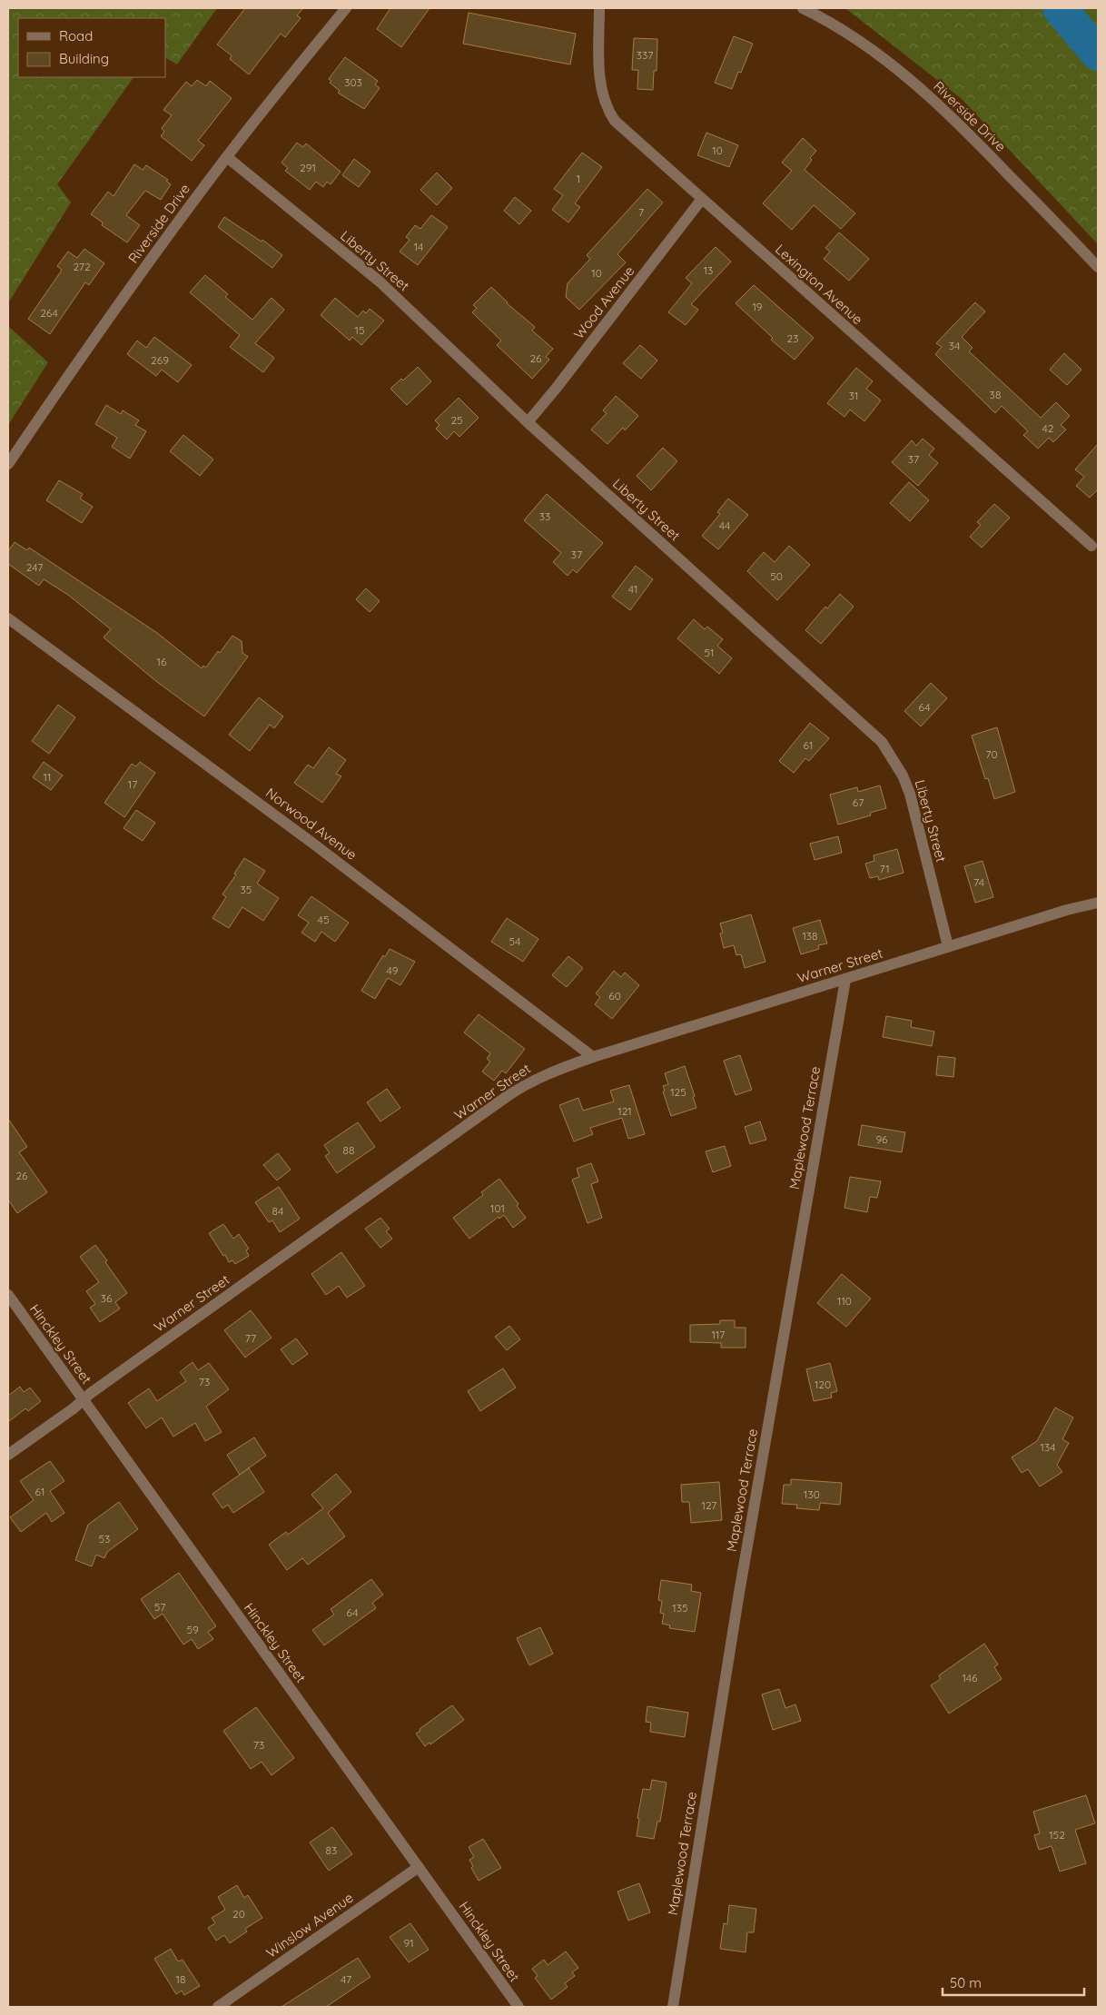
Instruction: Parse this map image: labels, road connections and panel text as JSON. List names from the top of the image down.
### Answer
{
  "streets": {
    "street": [
      "Riverside Drive",
      "Liberty Street",
      "Lexington Avenue",
      "Wood Avenue",
      "Norwood Avenue",
      "Warner Street",
      "Maplewood Terrace",
      "Hinckley Street",
      "Winslow Avenue"
    ]
  },
  "crossings": [
    ["Riverside Drive", "Liberty Street"],
    ["Liberty Street", "Wood Avenue"],
    ["Liberty Street", "Warner Street"],
    ["Lexington Avenue", "Wood Avenue"],
    ["Norwood Avenue", "Warner Street"],
    ["Warner Street", "Maplewood Terrace"],
    ["Warner Street", "Hinckley Street"],
    ["Hinckley Street", "Winslow Avenue"]
  ],
  "house_numbers": [
    "337",
    "303",
    "10",
    "291",
    "1",
    "7",
    "14",
    "272",
    "13",
    "10",
    "19",
    "264",
    "15",
    "23",
    "34",
    "26",
    "269",
    "38",
    "31",
    "25",
    "42",
    "37",
    "33",
    "44",
    "37",
    "247",
    "50",
    "41",
    "51",
    "16",
    "64",
    "61",
    "70",
    "11",
    "17",
    "67",
    "71",
    "74",
    "35",
    "45",
    "138",
    "54",
    "49",
    "60",
    "125",
    "121",
    "96",
    "88",
    "26",
    "101",
    "84",
    "36",
    "110",
    "117",
    "77",
    "73",
    "120",
    "134",
    "61",
    "130",
    "127",
    "53",
    "57",
    "135",
    "64",
    "59",
    "146",
    "73",
    "152",
    "83",
    "20",
    "91",
    "18",
    "47"
  ],
  "legend": ["Road", "Building"],
  "scale_bar": "50 m"
}
